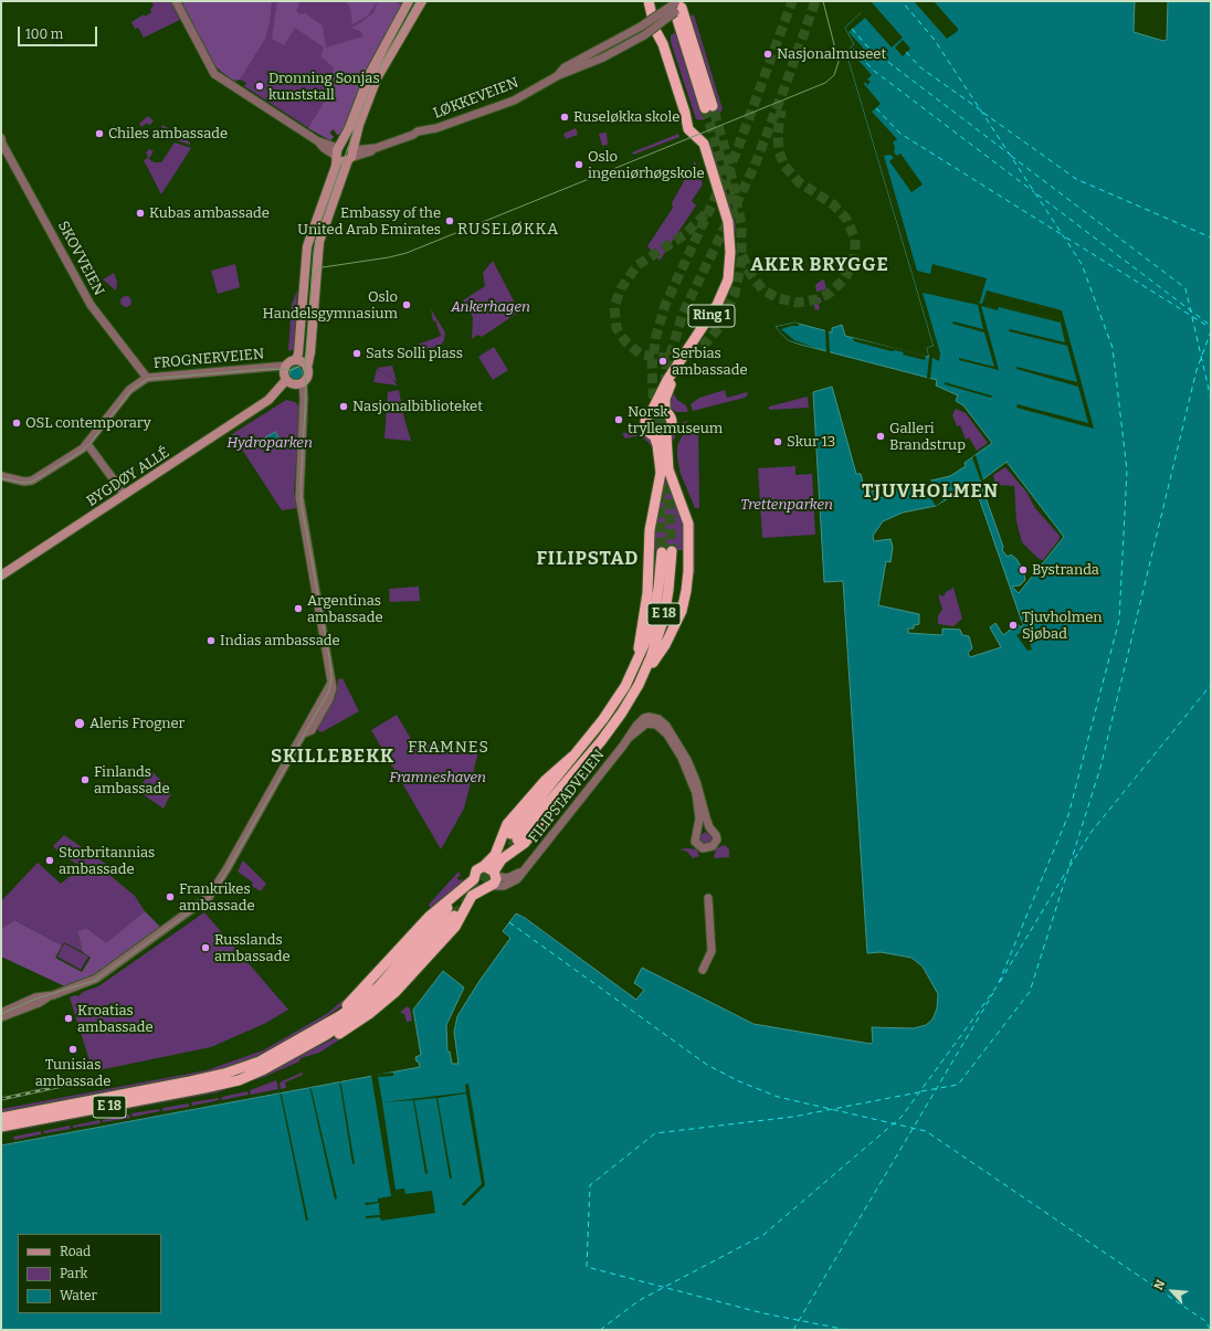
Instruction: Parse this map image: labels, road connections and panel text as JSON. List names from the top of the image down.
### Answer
{
  "streets": {
    "highway": ["Ring 1", "E 18"],
    "main road": ["BYGDØY ALLÉ"],
    "street": [
      "LØKKEVEIEN",
      "SKOVVEIEN",
      "FROGNERVEIEN",
      "FILIPSTADVEIEN"
    ]
  },
  "crossings": [
    ["SKOVVEIEN", "FROGNERVEIEN"],
    ["FROGNERVEIEN", "BYGDØY ALLÉ"]
  ],
  "districts": [
    "RUSELØKKA",
    "AKER BRYGGE",
    "TJUVHOLMEN",
    "FILIPSTAD",
    "FRAMNES",
    "SKILLEBEKK"
  ],
  "parks": [
    "Ankerhagen",
    "Hydroparken",
    "Trettenparken",
    "Framneshaven"
  ],
  "places": [
    "Nasjonalmuseet",
    "Dronning Sonjas kunststall",
    "Ruseløkka skole",
    "Chiles ambassade",
    "Oslo ingeniørhøgskole",
    "Kubas ambassade",
    "Embassy of the United Arab Emirates",
    "Oslo Handelsgymnasium",
    "Sats Solli plass",
    "Serbias ambassade",
    "Nasjonalbiblioteket",
    "Norsk tryllemuseum",
    "OSL contemporary",
    "Galleri Brandstrup",
    "Skur 13",
    "Bystranda",
    "Argentinas ambassade",
    "Tjuvholmen Sjøbad",
    "Indias ambassade",
    "Aleris Frogner",
    "Finlands ambassade",
    "Storbritannias ambassade",
    "Frankrikes ambassade",
    "Russlands ambassade",
    "Kroatias ambassade",
    "Tunisias ambassade"
  ],
  "legend": ["Road", "Park", "Water"],
  "scale_bar": "100 m",
  "north": "top left"
}
